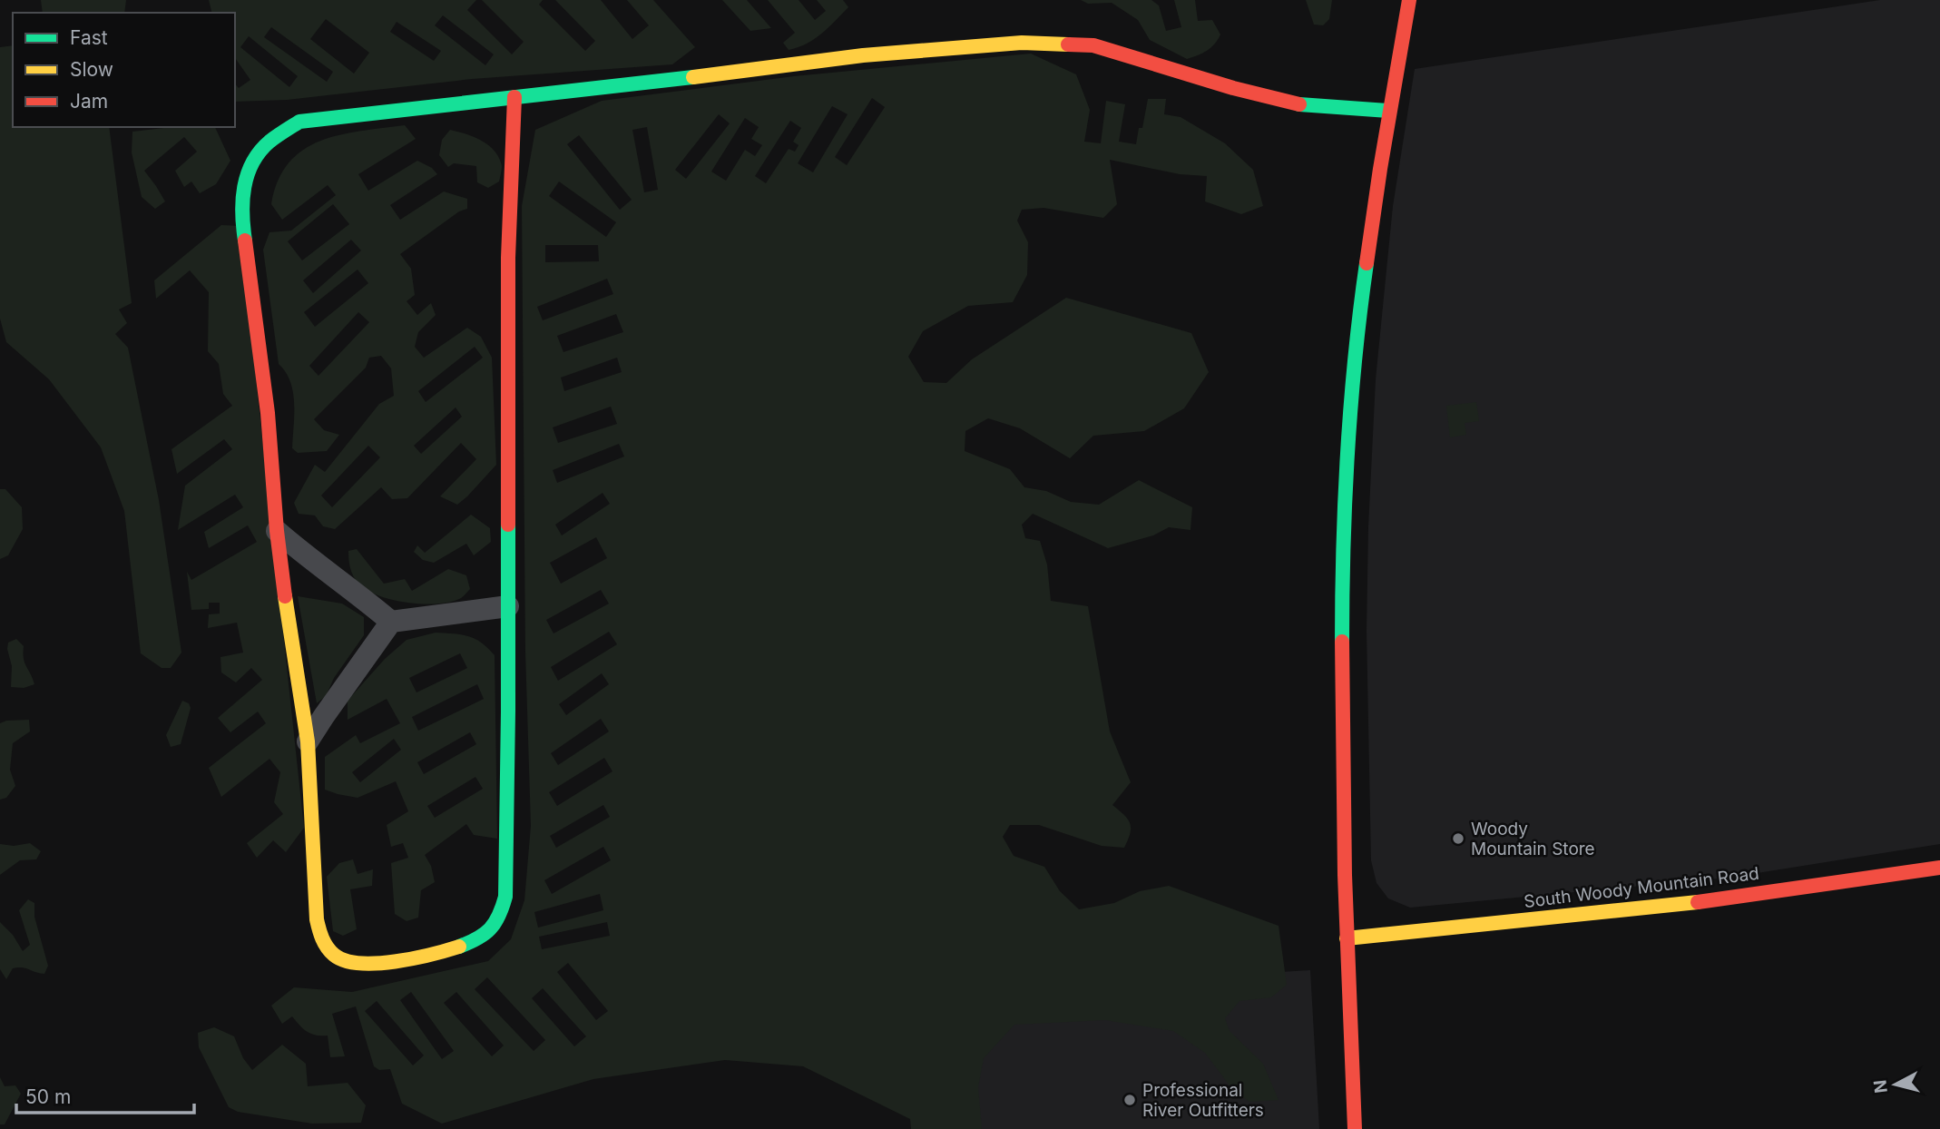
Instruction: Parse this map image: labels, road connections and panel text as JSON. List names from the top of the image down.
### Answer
{
  "streets": {
    "street": ["South Woody Mountain Road"]
  },
  "places": ["Woody Mountain Store", "Professional River Outfitters"],
  "legend": ["Fast", "Slow", "Jam"],
  "scale_bar": "50 m",
  "north": "left"
}
